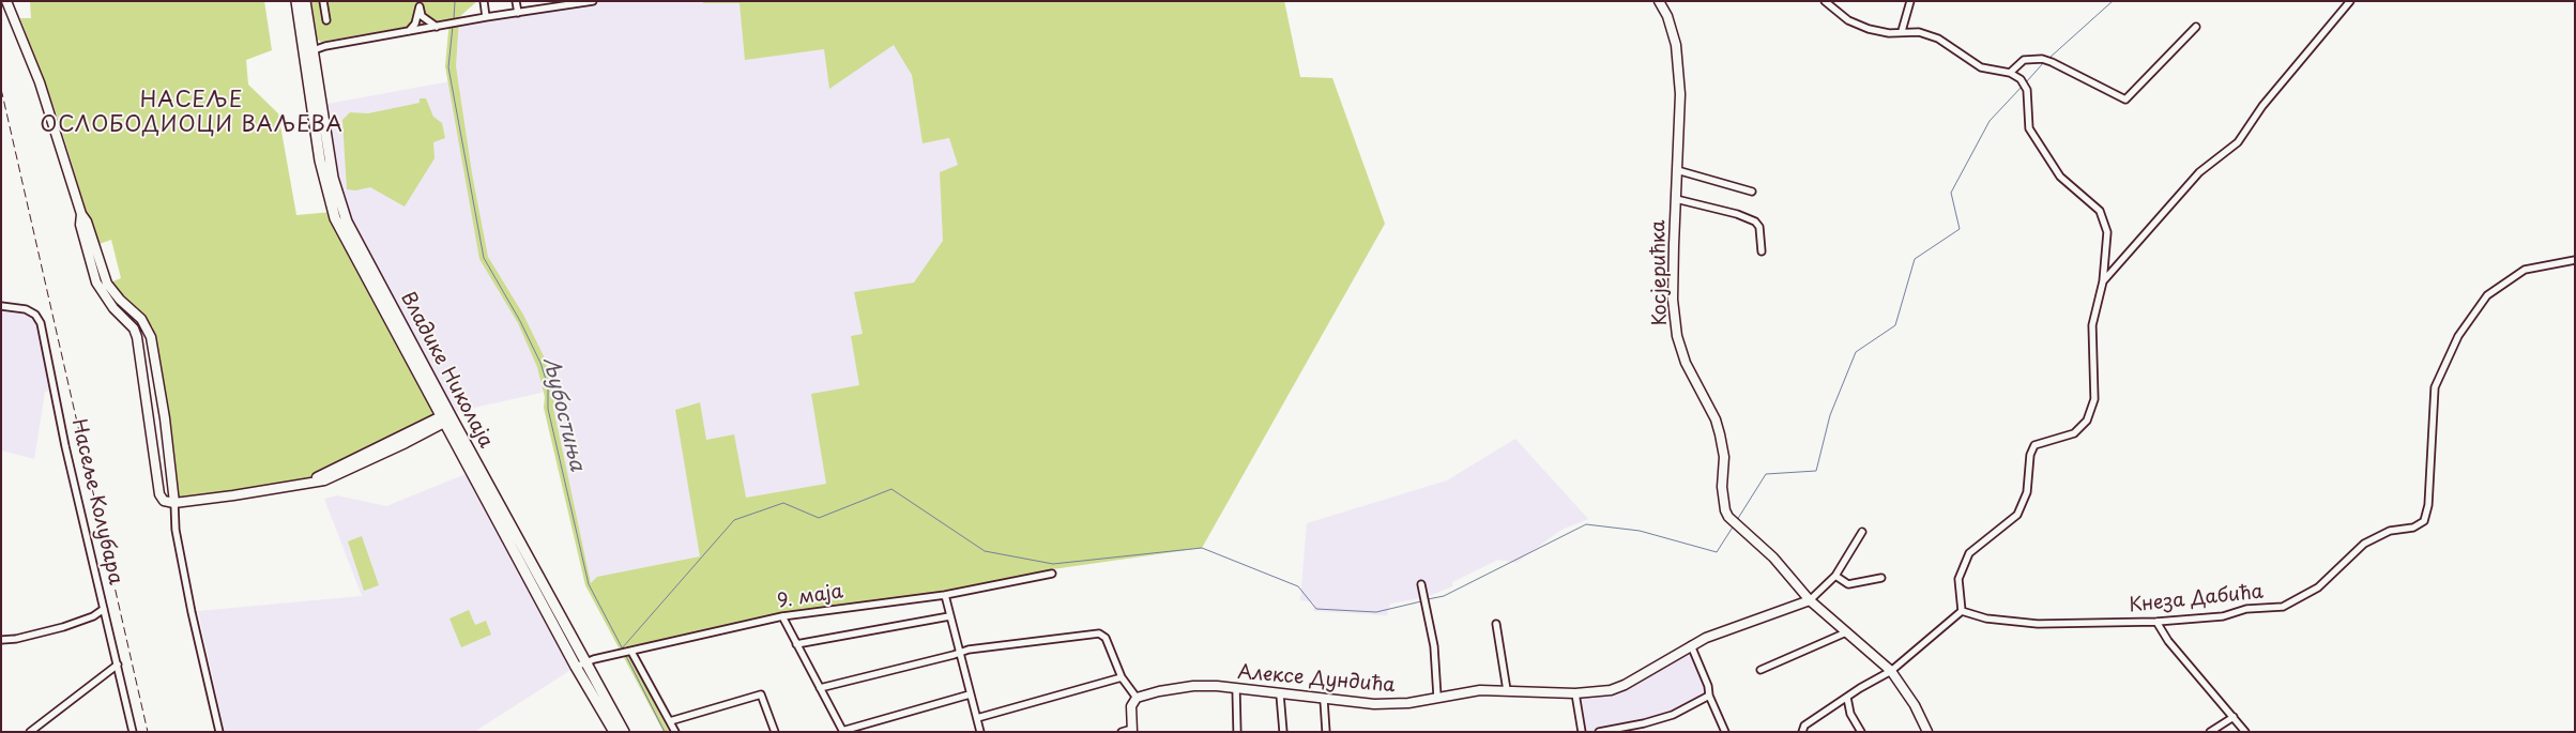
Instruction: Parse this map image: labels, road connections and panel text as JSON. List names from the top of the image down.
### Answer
{
  "streets": {
    "main road": ["Владике Николаја"],
    "street": [
      "Косјерићка",
      "Насеље Колубара",
      "9. маја",
      "Кнеза Дабића",
      "Алексе Дундића"
    ]
  },
  "crossings": [
    ["Косјерићка", "Алексе Дундића"],
    ["Владике Николаја", "9. маја"]
  ],
  "districts": ["НАСЕЉЕ ОСЛОБОДИОЦИ ВАЉЕВА"],
  "water": ["Љубостиња"]
}
